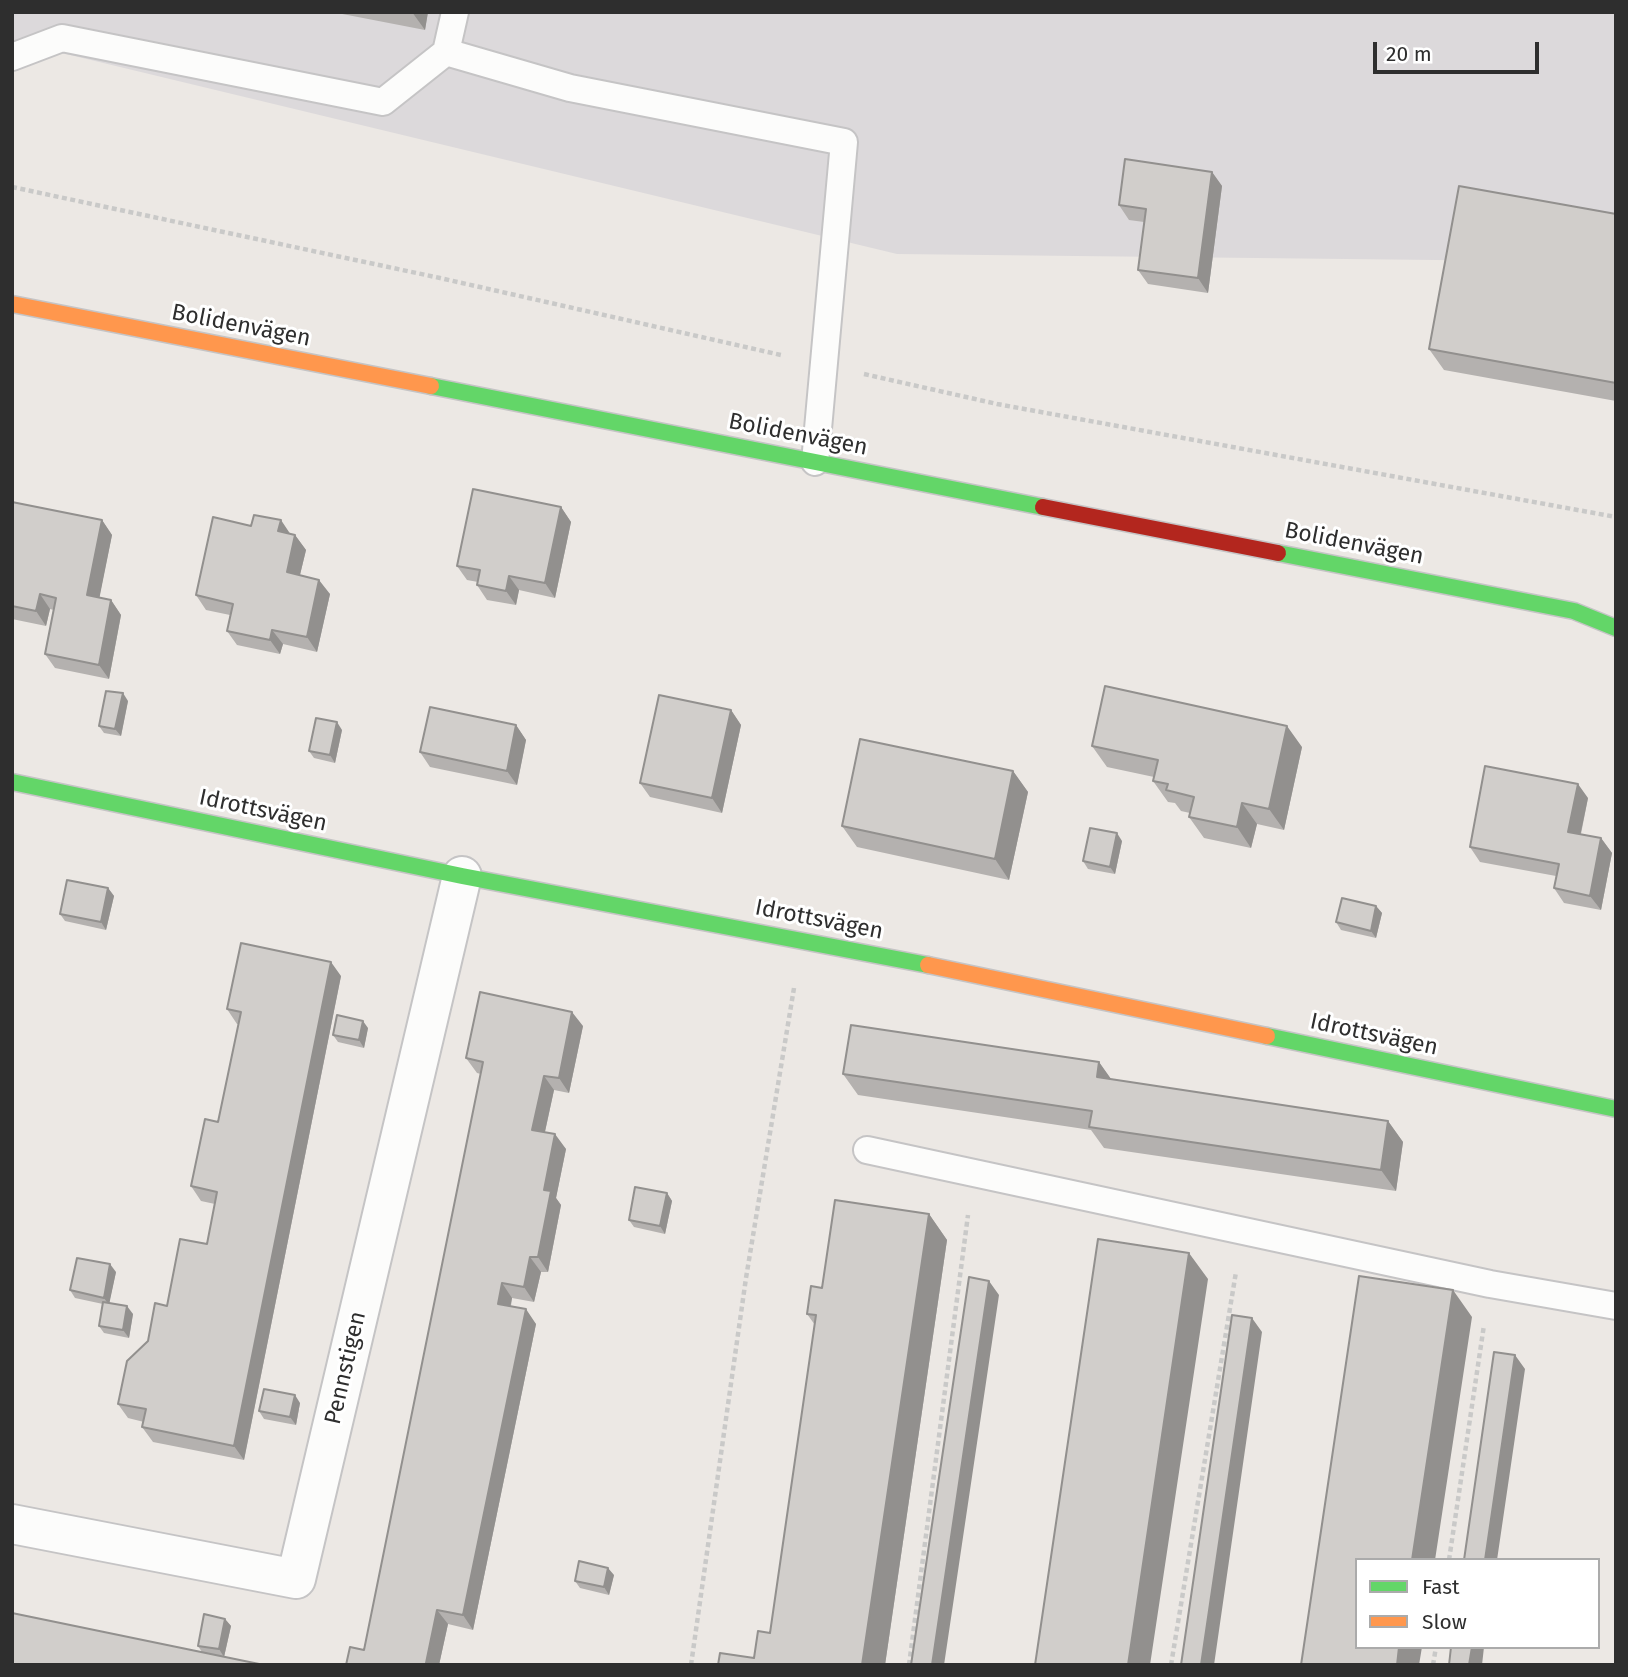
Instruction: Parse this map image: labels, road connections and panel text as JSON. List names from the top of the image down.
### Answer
{
  "streets": {
    "main road": ["Bolidenvägen", "Idrottsvägen"],
    "street": ["Pennstigen"]
  },
  "crossings": [
    ["Idrottsvägen", "Pennstigen"]
  ],
  "legend": ["Fast", "Slow"],
  "scale_bar": "20 m"
}
